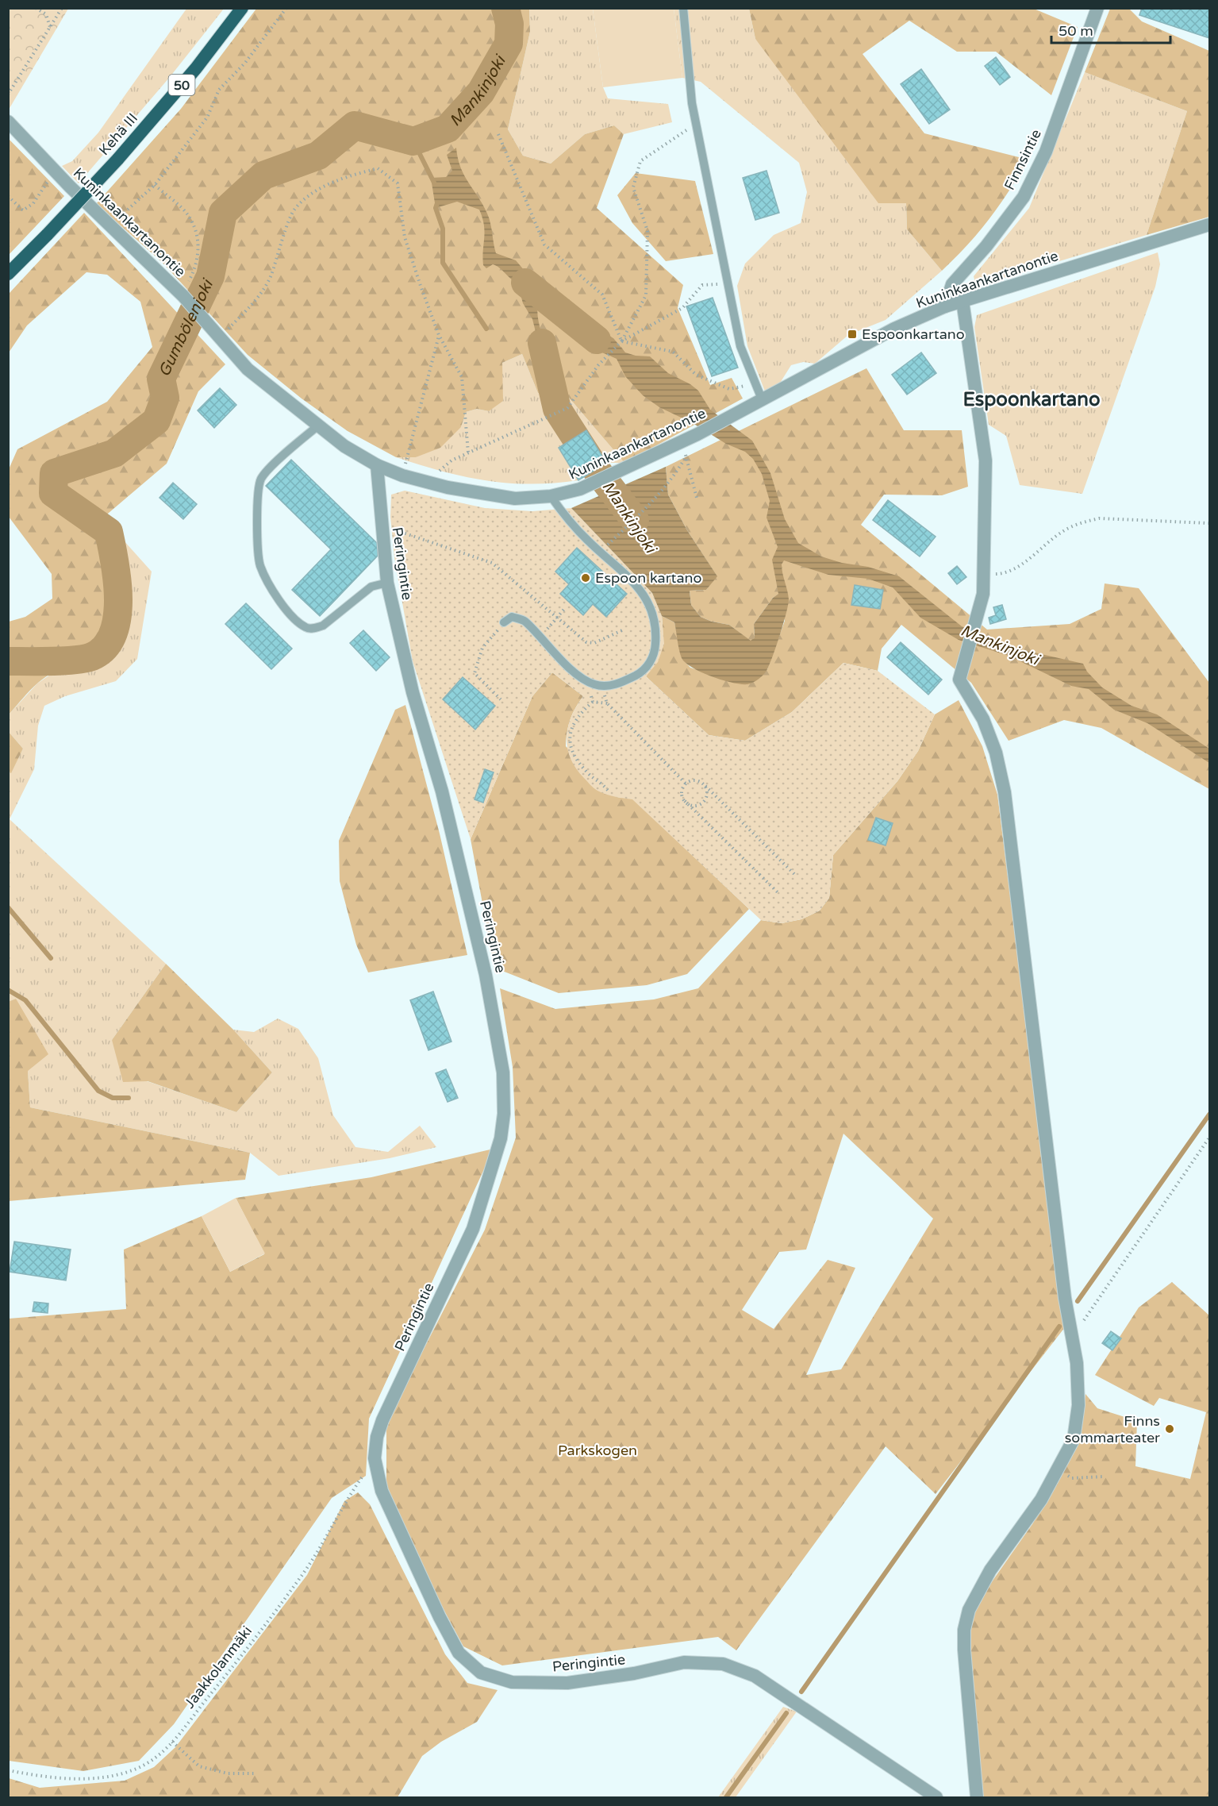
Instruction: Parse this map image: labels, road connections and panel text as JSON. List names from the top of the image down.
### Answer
{
  "streets": {
    "highway": ["50", "Kehä III"],
    "street": ["Finnsintie", "Kuninkaankartanontie", "Peringintie"],
    "path": ["Jaakkolanmäki"]
  },
  "crossings": [
    ["Finnsintie", "Kuninkaankartanontie"],
    ["Kuninkaankartanontie", "Peringintie"],
    ["Peringintie", "Jaakkolanmäki"]
  ],
  "districts": ["Espoonkartano"],
  "water": ["Mankinjoki", "Gumbölenjoki"],
  "parks": ["Parkskogen"],
  "places": {
    "transit": ["Espoonkartano"],
    "other": ["Espoon kartano", "Finns sommarteater"]
  },
  "scale_bar": "50 m"
}
